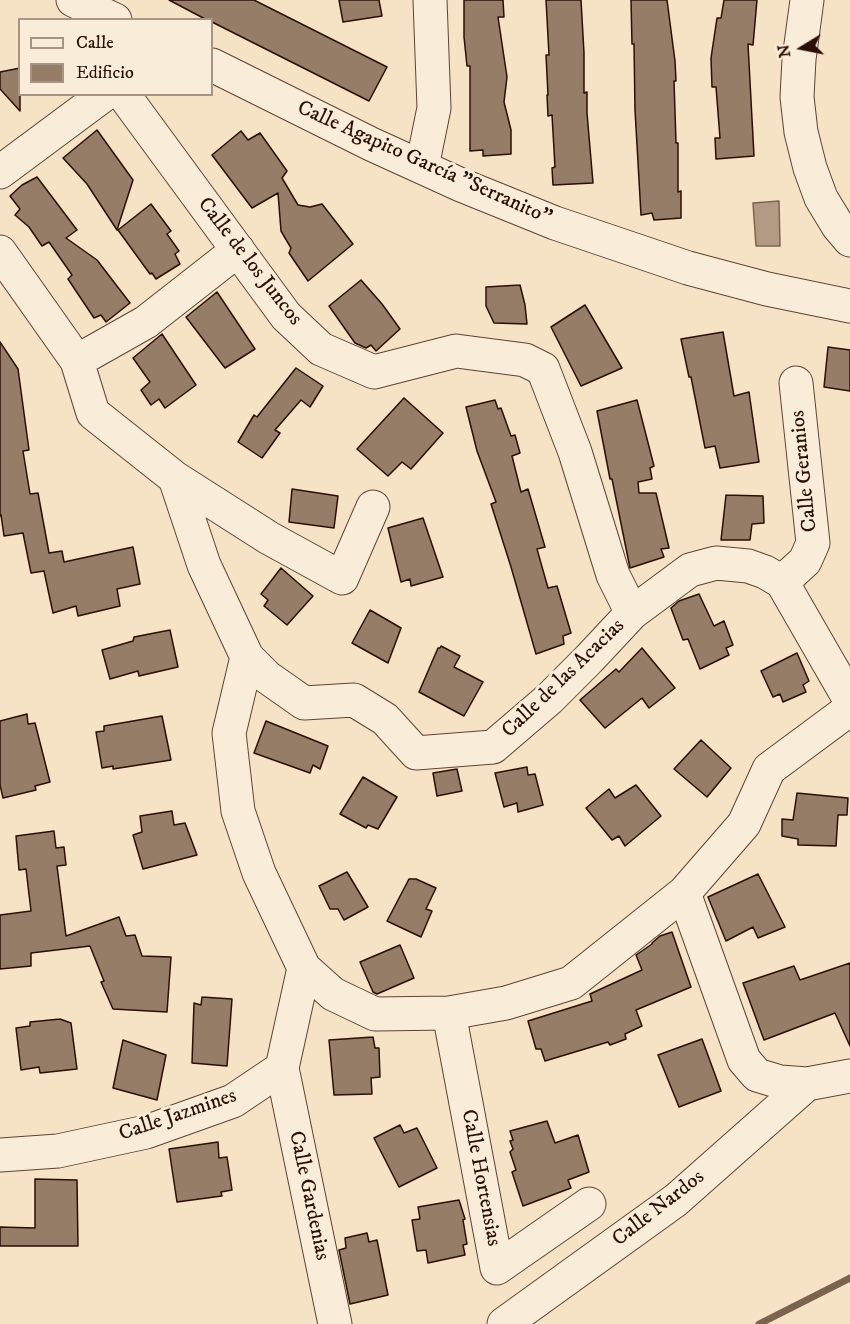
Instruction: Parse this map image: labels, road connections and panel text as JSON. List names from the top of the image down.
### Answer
{
  "streets": {
    "street": [
      "Calle Agapito García \"Serranito\"",
      "Calle de los Juncos",
      "Calle Geranios",
      "Calle de las Acacias",
      "Calle Jazmines",
      "Calle Hortensias",
      "Calle Gardenias",
      "Calle Nardos"
    ]
  },
  "crossings": [
    ["Calle de los Juncos", "Calle de las Acacias"],
    ["Calle Jazmines", "Calle Gardenias"]
  ],
  "legend": ["Calle", "Edificio"],
  "north": "left"
}
